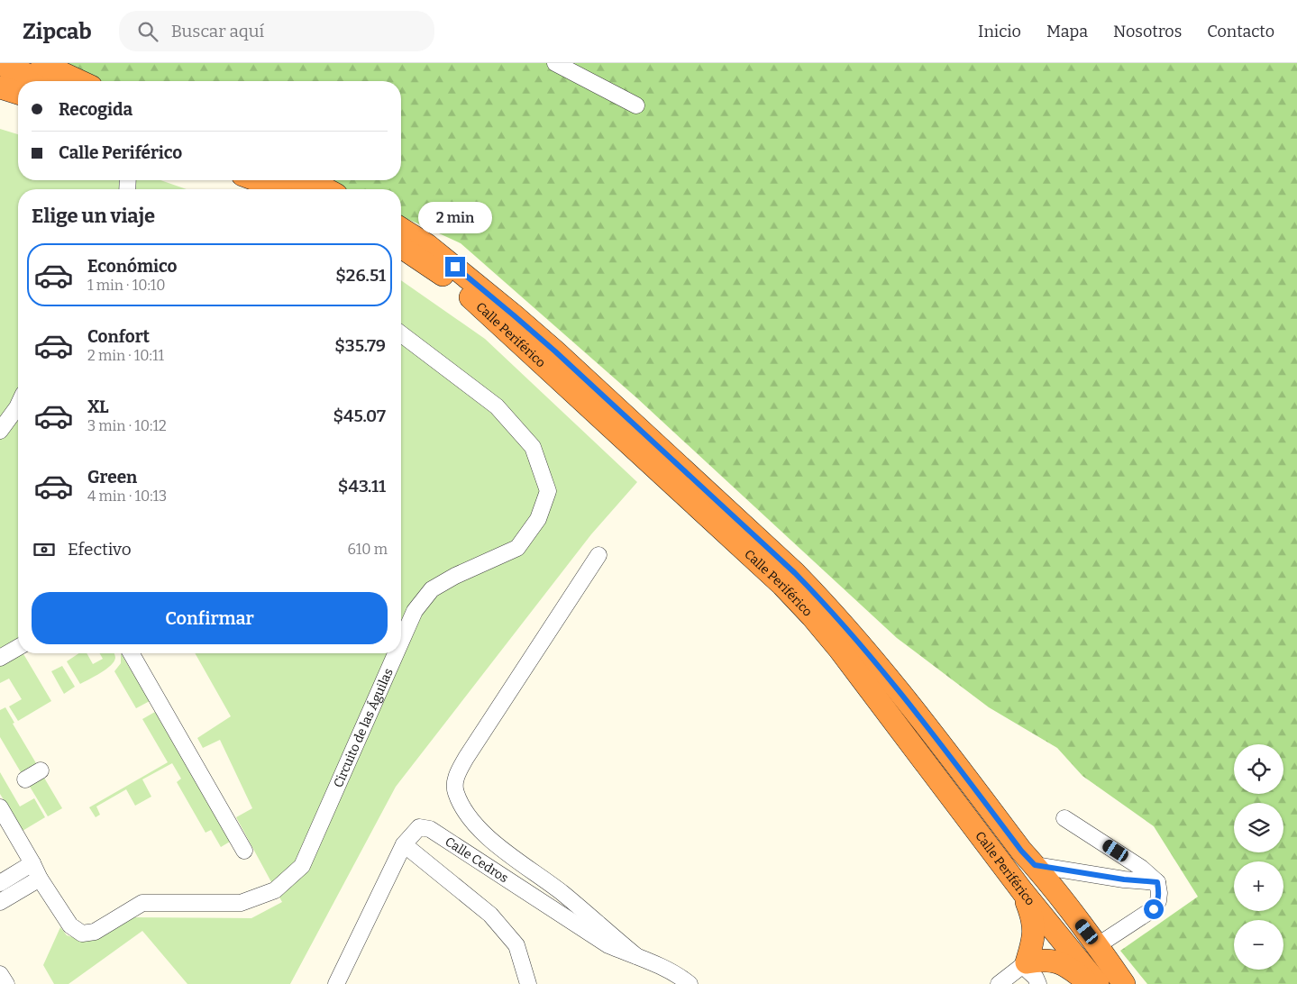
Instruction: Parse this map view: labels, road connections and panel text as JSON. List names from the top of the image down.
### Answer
{
  "streets": {
    "highway": ["Calle Periférico"],
    "street": ["Circuito de las Águilas", "Calle Cedros"]
  },
  "page": {
    "header": "Zipcab",
    "search": "Buscar aquí",
    "nav": [
      "Inicio",
      "Mapa",
      "Nosotros",
      "Contacto"
    ],
    "banner": ["Recogida", "Calle Periférico"],
    "heading": "Elige un viaje",
    "bubble": "2 min",
    "list": [
      {
        "name": "Económico",
        "note": "1 min · 10:10",
        "value": "$26.51"
      },
      {
        "name": "Confort",
        "note": "2 min · 10:11",
        "value": "$35.79"
      },
      {
        "name": "XL",
        "note": "3 min · 10:12",
        "value": "$45.07"
      },
      {
        "name": "Green",
        "note": "4 min · 10:13",
        "value": "$43.11"
      }
    ],
    "pay": ["Efectivo", "610 m"],
    "buttons": "Confirmar",
    "map_buttons": ["+", "−"]
  }
}
